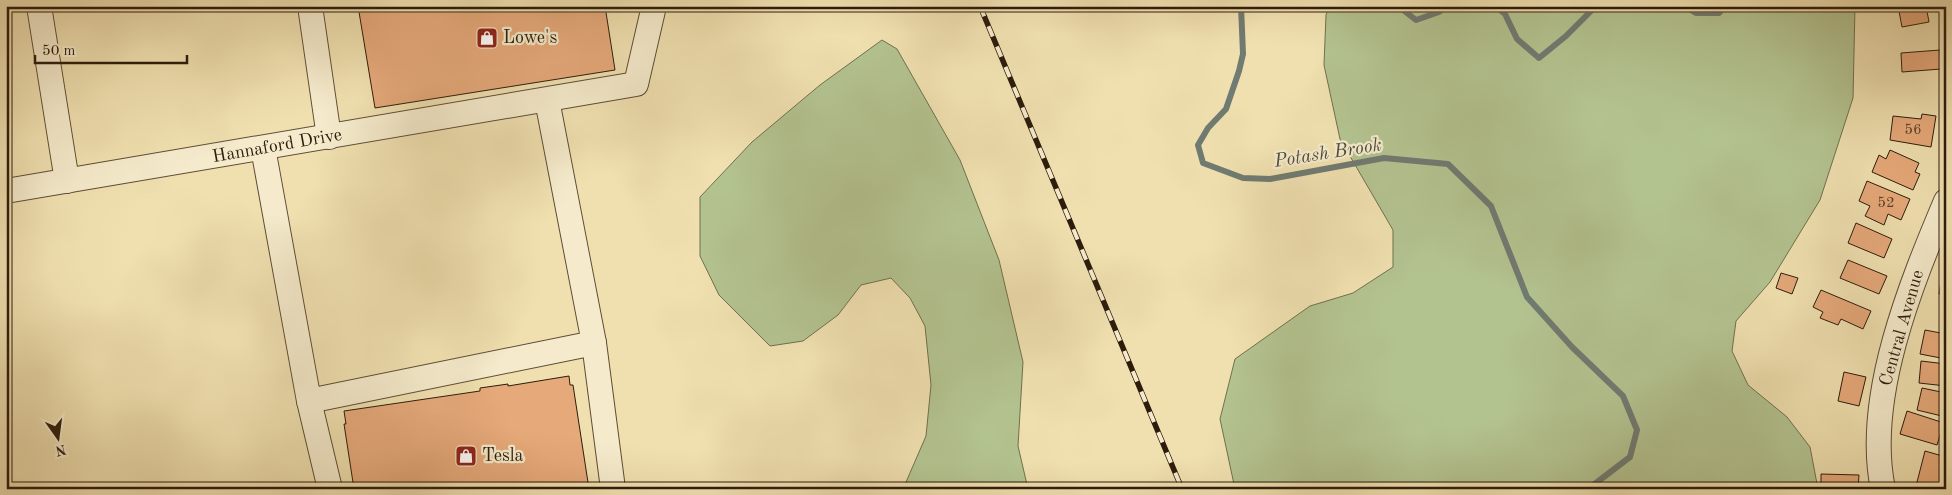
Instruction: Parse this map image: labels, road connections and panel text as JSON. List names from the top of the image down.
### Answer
{
  "streets": {
    "street": ["Hannaford Drive", "Central Avenue"]
  },
  "water": ["Potash Brook"],
  "places": {
    "shop": ["Lowe's", "Tesla"]
  },
  "house_numbers": ["56", "52"],
  "scale_bar": "50 m",
  "north": "bottom"
}
